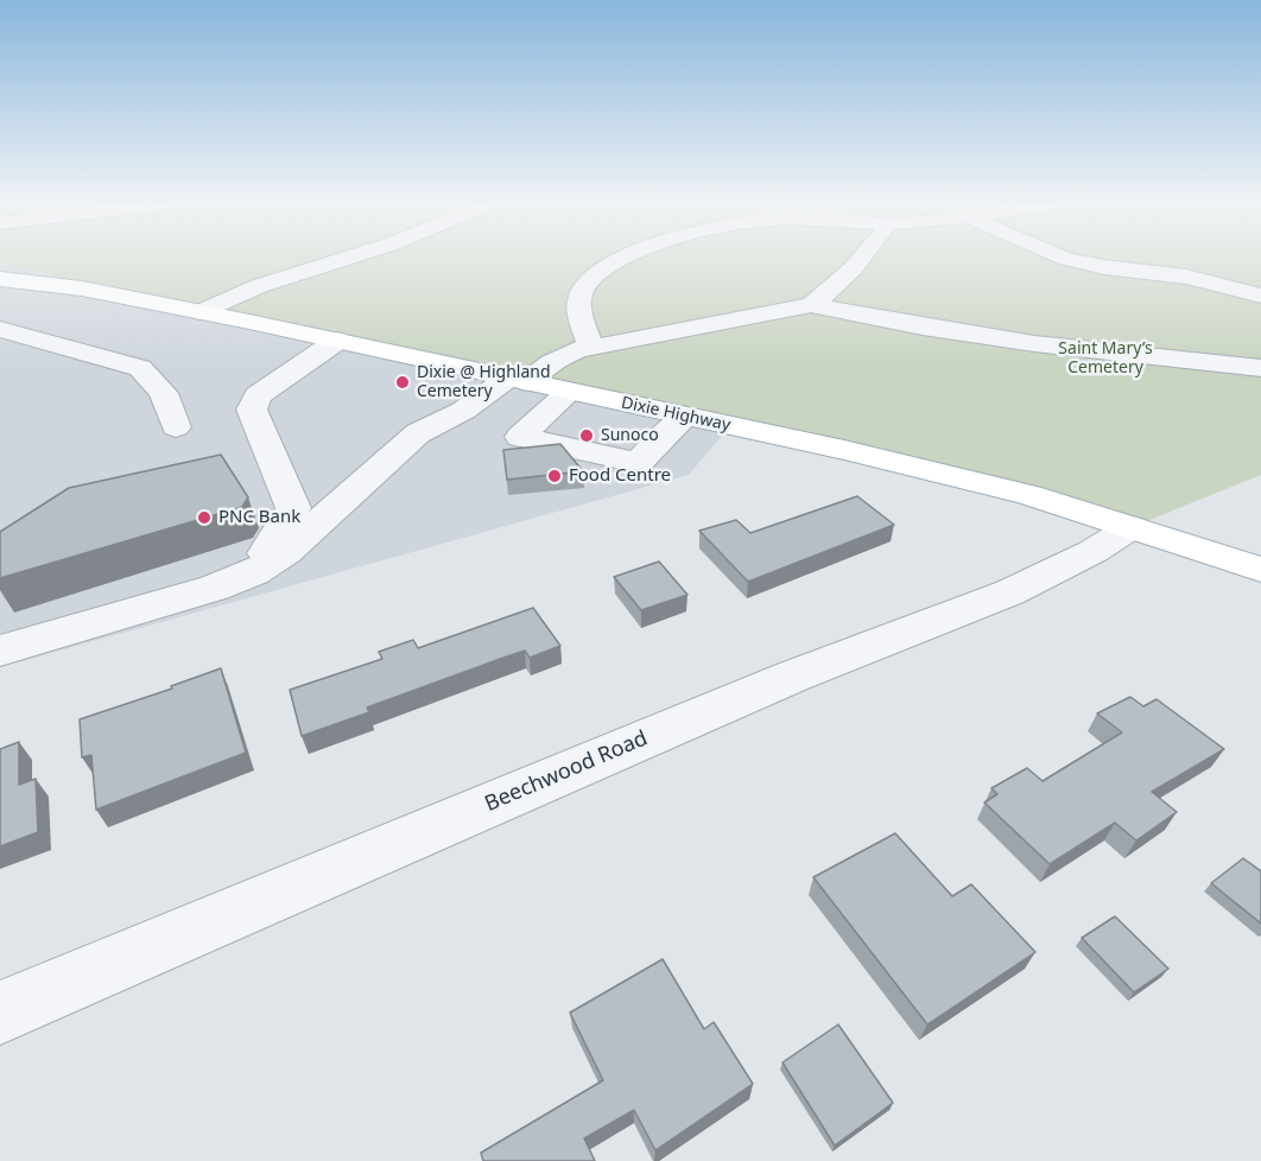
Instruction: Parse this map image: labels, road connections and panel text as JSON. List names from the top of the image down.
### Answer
{
  "streets": {
    "main road": ["Dixie Highway"],
    "street": ["Beechwood Road"]
  },
  "crossings": [
    ["Dixie Highway", "Beechwood Road"]
  ],
  "parks": ["Saint Mary’s Cemetery"],
  "places": [
    "Dixie @ Highland Cemetery",
    "Sunoco",
    "Food Centre",
    "PNC Bank"
  ]
}
